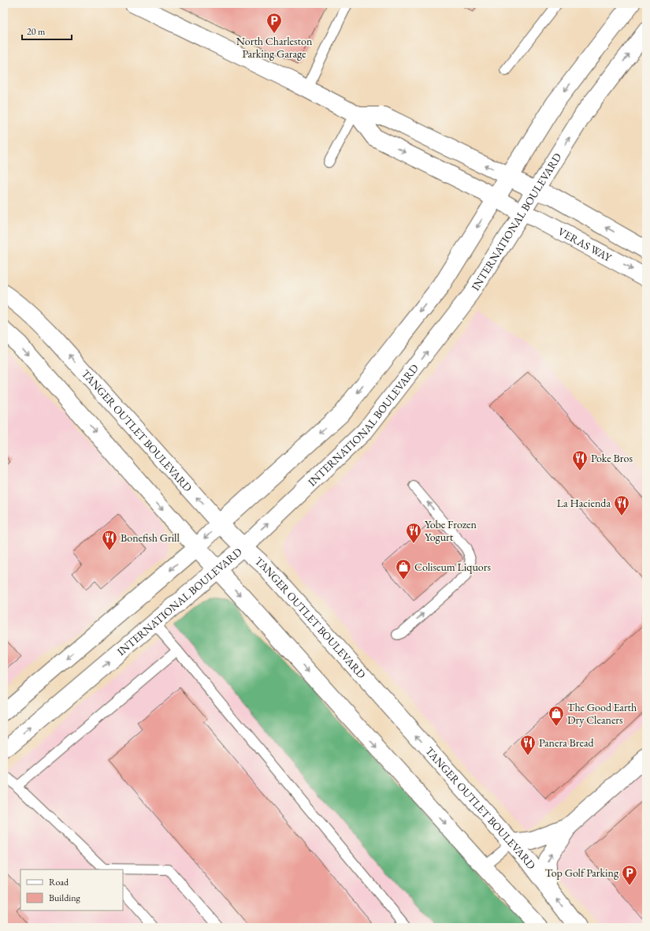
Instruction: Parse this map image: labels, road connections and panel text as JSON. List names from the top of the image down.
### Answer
{
  "streets": {
    "street": ["INTERNATIONAL BOULEVARD", "VERAS WAY", "TANGER OUTLET BOULEVARD"]
  },
  "crossings": [
    ["INTERNATIONAL BOULEVARD", "VERAS WAY"],
    ["INTERNATIONAL BOULEVARD", "TANGER OUTLET BOULEVARD"]
  ],
  "places": {
    "parking": ["North Charleston Parking Garage", "Top Golf Parking"],
    "restaurant": [
      "Poke Bros",
      "La Hacienda",
      "Yobe Frozen Yogurt",
      "Bonefish Grill",
      "Panera Bread"
    ],
    "shop": ["Coliseum Liquors", "The Good Earth Dry Cleaners"]
  },
  "legend": ["Road", "Building"],
  "scale_bar": "20 m"
}
